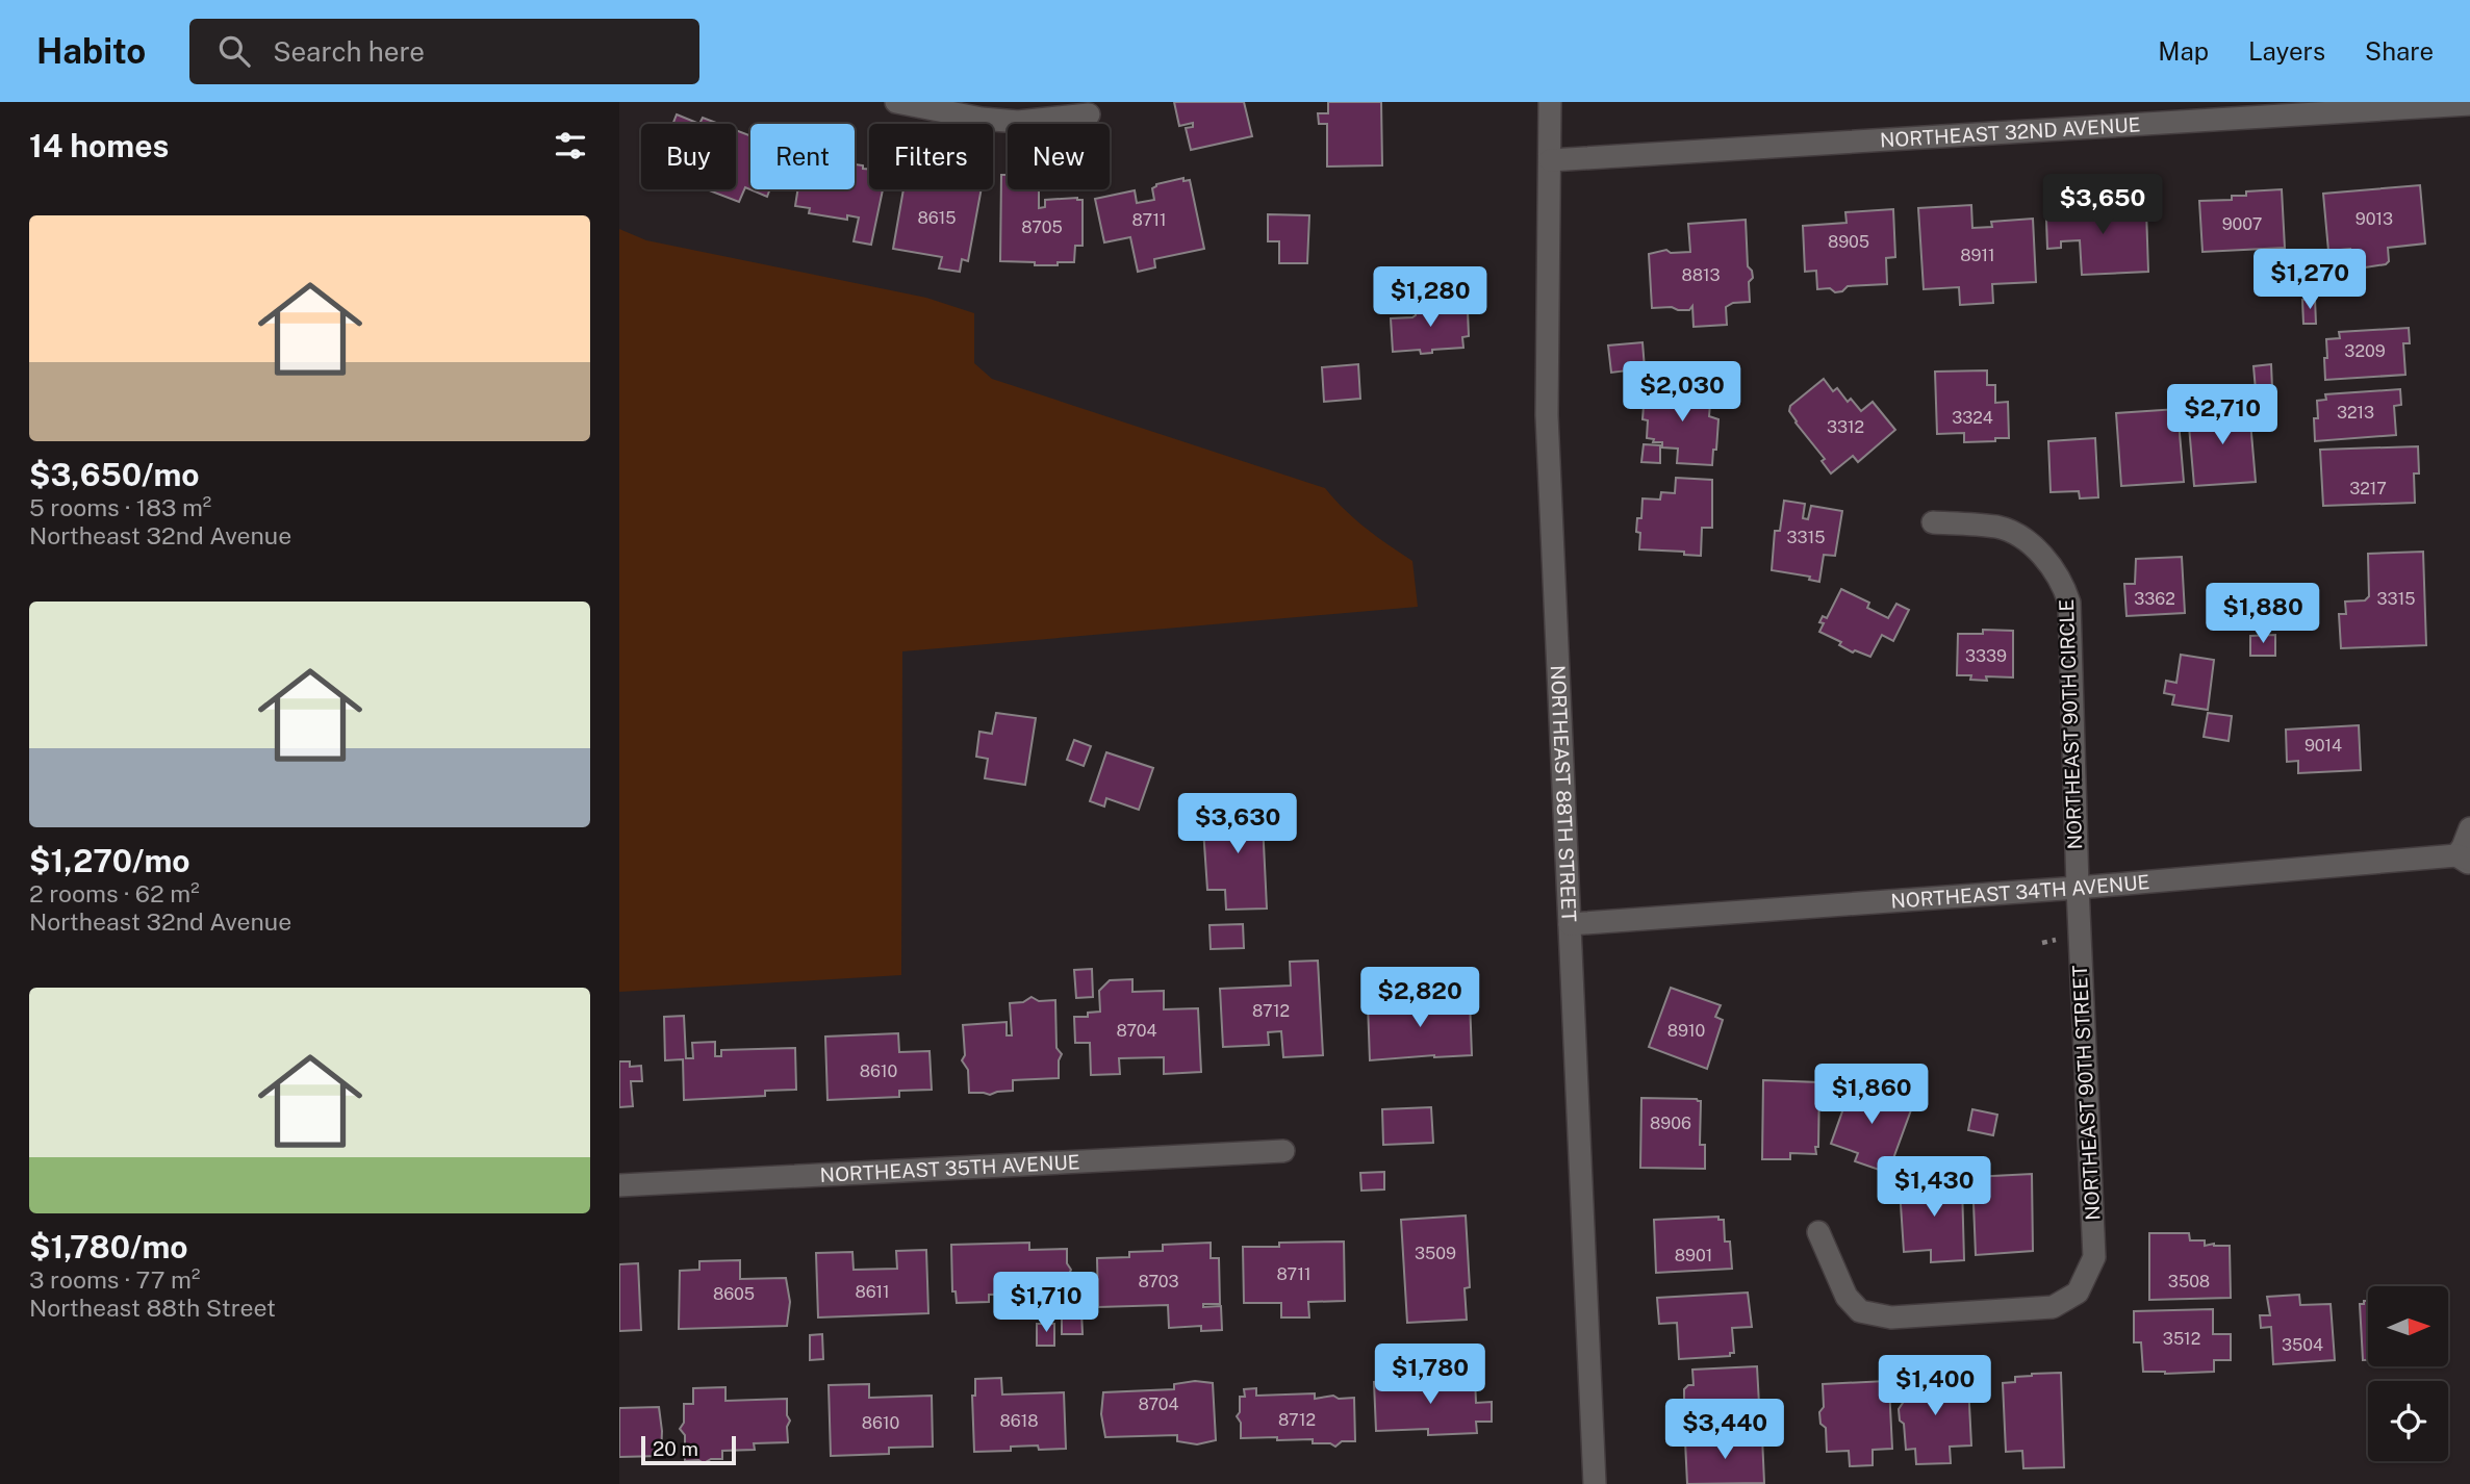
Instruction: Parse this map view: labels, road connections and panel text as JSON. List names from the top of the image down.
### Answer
{
  "streets": {
    "street": [
      "NORTHEAST 32ND AVENUE",
      "NORTHEAST 90TH CIRCLE",
      "NORTHEAST 88TH STREET",
      "NORTHEAST 34TH AVENUE",
      "NORTHEAST 90TH STREET",
      "NORTHEAST 35TH AVENUE"
    ]
  },
  "crossings": [
    ["NORTHEAST 32ND AVENUE", "NORTHEAST 88TH STREET"],
    ["NORTHEAST 90TH CIRCLE", "NORTHEAST 34TH AVENUE"],
    ["NORTHEAST 90TH CIRCLE", "NORTHEAST 90TH STREET"],
    ["NORTHEAST 88TH STREET", "NORTHEAST 34TH AVENUE"],
    ["NORTHEAST 34TH AVENUE", "NORTHEAST 90TH STREET"]
  ],
  "house_numbers": [
    "8615",
    "9013",
    "8711",
    "9007",
    "8705",
    "8905",
    "8911",
    "8813",
    "3209",
    "3213",
    "3324",
    "3312",
    "3217",
    "3315",
    "3362",
    "3315",
    "3339",
    "9014",
    "8712",
    "8704",
    "8910",
    "8610",
    "8906",
    "3509",
    "8901",
    "8711",
    "8703",
    "3508",
    "8611",
    "8605",
    "3512",
    "3504",
    "8704",
    "8712",
    "8618",
    "8610"
  ],
  "scale_bar": "20 m",
  "north": "right",
  "page": {
    "header": "Habito",
    "search": "Search here",
    "nav": ["Map", "Layers", "Share"],
    "heading": "14 homes",
    "chip": [
      "Buy",
      "Rent",
      "Filters",
      "New"
    ],
    "price": [
      "$3,650",
      "$1,270",
      "$1,280",
      "$2,030",
      "$2,710",
      "$1,880",
      "$3,630",
      "$2,820",
      "$1,860",
      "$1,430",
      "$1,710",
      "$1,780",
      "$1,400",
      "$3,440"
    ],
    "list": [
      {
        "name": "$3,650/mo",
        "note": "5 rooms · 183 m² · Northeast 32nd Avenue"
      },
      {
        "name": "$1,270/mo",
        "note": "2 rooms · 62 m² · Northeast 32nd Avenue"
      },
      {
        "name": "$1,780/mo",
        "note": "3 rooms · 77 m² · Northeast 88th Street"
      }
    ],
    "scale": "20 m"
  }
}
